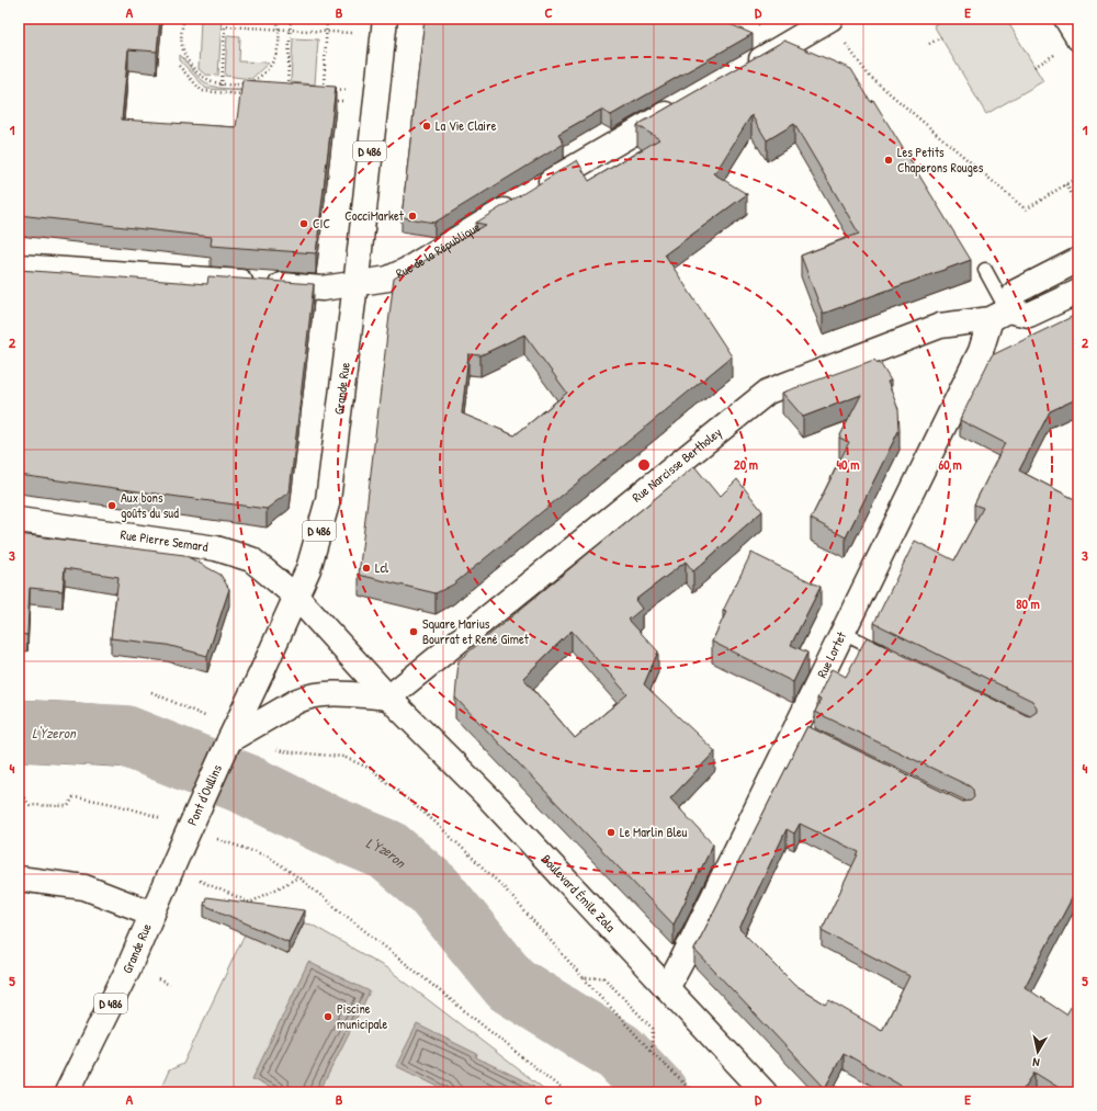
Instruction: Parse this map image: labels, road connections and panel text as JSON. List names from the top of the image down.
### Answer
{
  "streets": {
    "street": [
      "D 486",
      "Rue de la République",
      "Grande Rue",
      "Rue Narcisse Bertholey",
      "Rue Pierre Semard",
      "Rue Lortet",
      "Pont d'Oullins",
      "Boulevard Émile Zola"
    ]
  },
  "crossings": [
    ["Rue de la République", "Grande Rue"],
    ["Grande Rue", "Rue Pierre Semard"],
    ["Grande Rue", "Pont d'Oullins"],
    ["Grande Rue", "Boulevard Émile Zola"],
    ["Rue Narcisse Bertholey", "Rue Lortet"],
    ["Rue Narcisse Bertholey", "Boulevard Émile Zola"],
    ["Rue Pierre Semard", "Boulevard Émile Zola"],
    ["Rue Lortet", "Boulevard Émile Zola"]
  ],
  "water": ["L'Yzeron"],
  "places": [
    "La Vie Claire",
    "Les Petits Chaperons Rouges",
    "CocciMarket",
    "CIC",
    "Aux bons goûts du sud",
    "Lcl",
    "Square Marius Bourrat et René Gimet",
    "Le Marlin Bleu",
    "Piscine municipale"
  ],
  "north": "bottom",
  "grid": {
    "columns": [
      "A",
      "B",
      "C",
      "D",
      "E"
    ],
    "rows": [
      "1",
      "2",
      "3",
      "4",
      "5"
    ]
  },
  "rings": [
    "20 m",
    "40 m",
    "60 m",
    "80 m"
  ]
}
